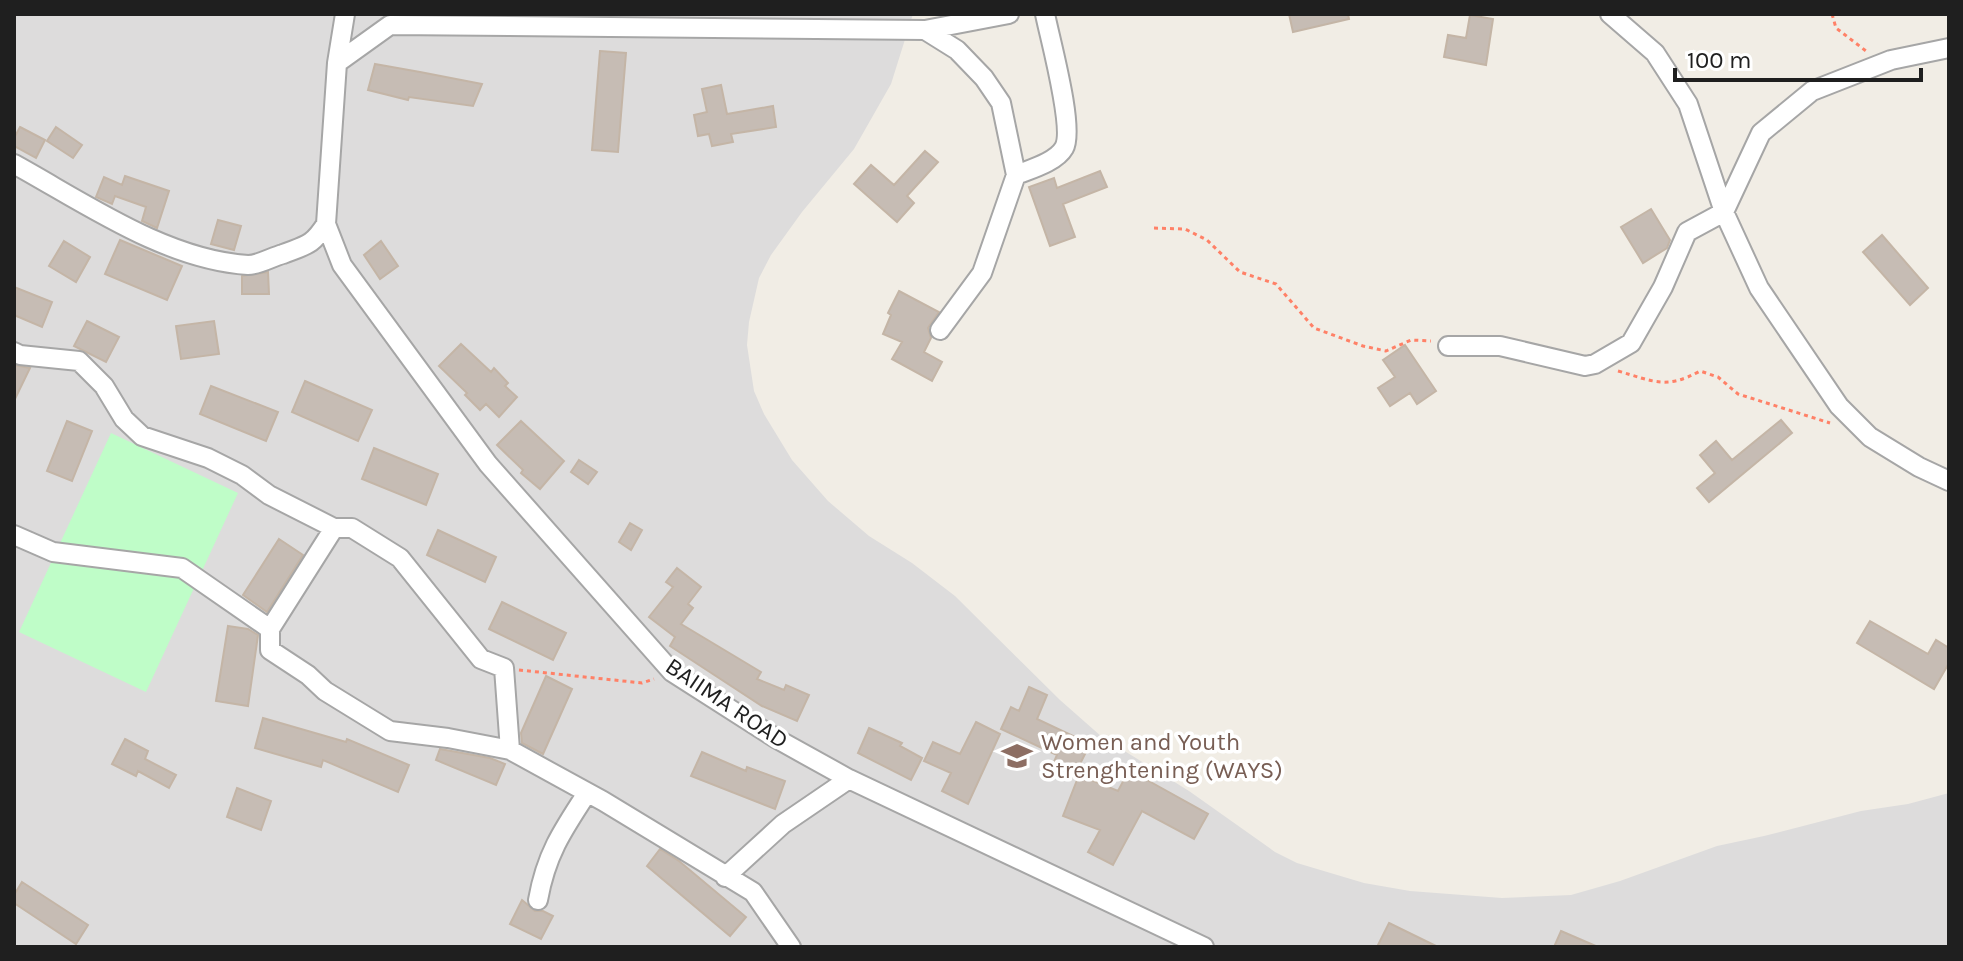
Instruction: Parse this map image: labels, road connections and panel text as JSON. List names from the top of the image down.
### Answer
{
  "streets": {
    "street": ["BAIIMA ROAD"]
  },
  "places": {
    "school or university": ["Women and Youth Strenghtening (WAYS)"]
  },
  "scale_bar": "100 m"
}
